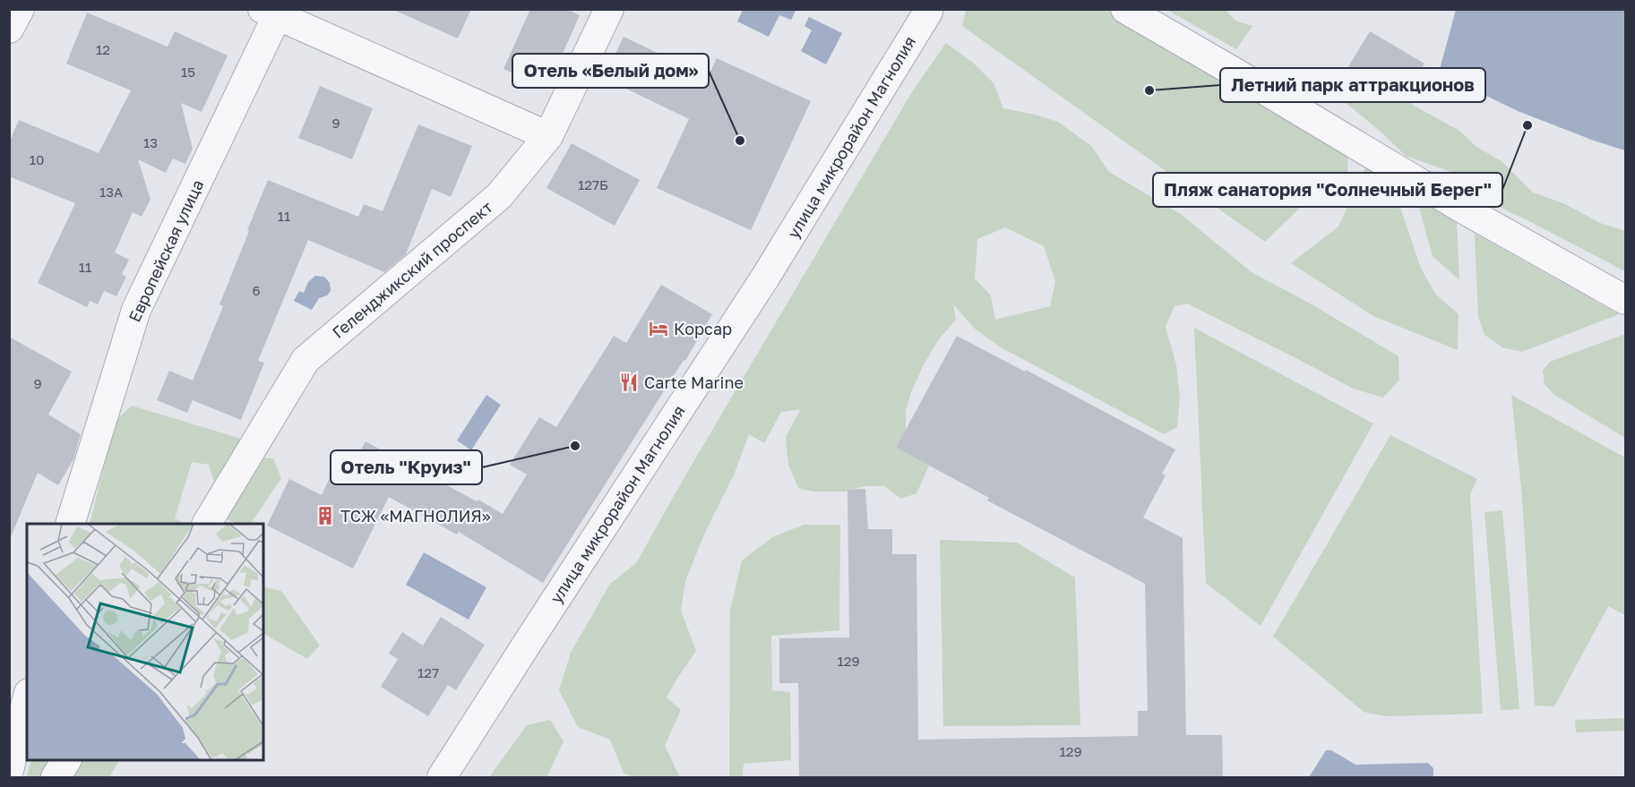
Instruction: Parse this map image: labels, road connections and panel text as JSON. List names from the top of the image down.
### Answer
{
  "streets": {
    "street": ["улица микрорайон Магнолия", "Европейская улица", "Геленджикский проспект"]
  },
  "places": {
    "other": [
      "Летний парк аттракционов",
      "Пляж санатория \"Солнечный Берег\"",
      "Отель «Белый дом»",
      "Отель \"Круиз\""
    ],
    "hotel": ["Корсар"],
    "restaurant": ["Carte Marine"],
    "building": ["ТСЖ «МАГНОЛИЯ»"]
  },
  "house_numbers": [
    "12",
    "15",
    "9",
    "13",
    "10",
    "127Б",
    "13А",
    "11",
    "11",
    "6",
    "9",
    "129",
    "127",
    "129"
  ]
}
